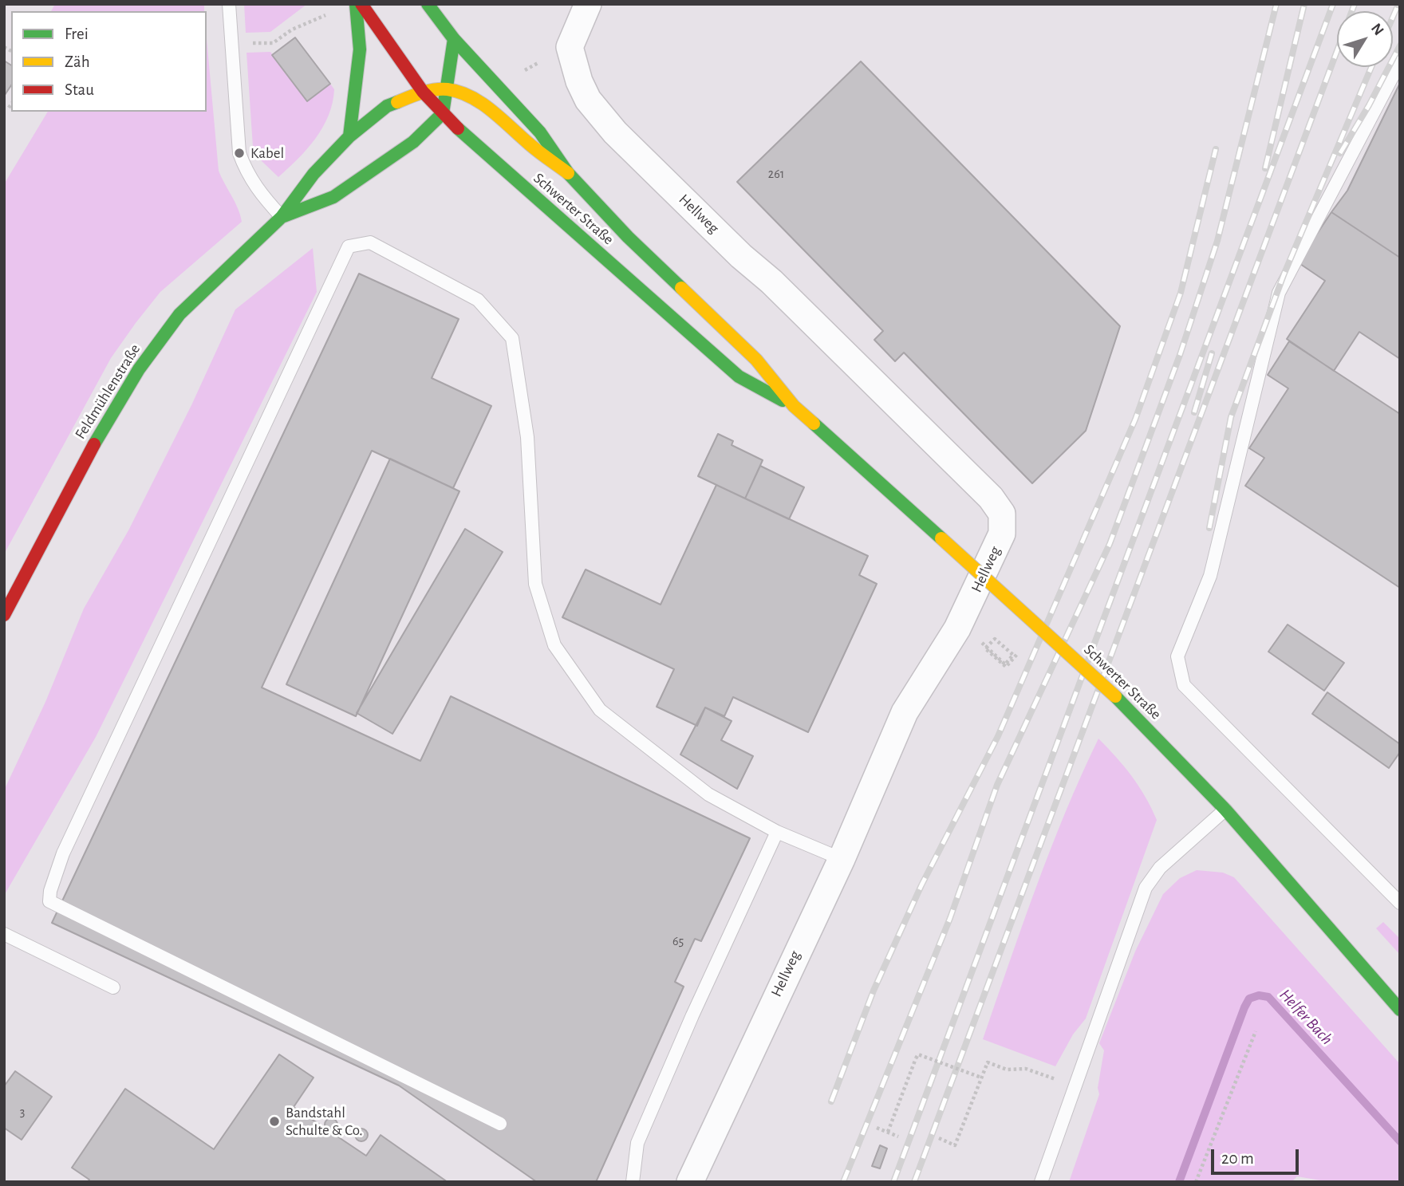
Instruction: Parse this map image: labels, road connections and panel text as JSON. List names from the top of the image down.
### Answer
{
  "streets": {
    "main road": ["Schwerter Straße", "Feldmühlenstraße"],
    "street": ["Hellweg"]
  },
  "crossings": [
    ["Schwerter Straße", "Feldmühlenstraße"]
  ],
  "water": ["Helfer Bach"],
  "places": ["Kabel", "Bandstahl Schulte & Co."],
  "house_numbers": ["261", "65", "3"],
  "legend": ["Frei", "Zäh", "Stau"],
  "scale_bar": "20 m",
  "north": "top right"
}
